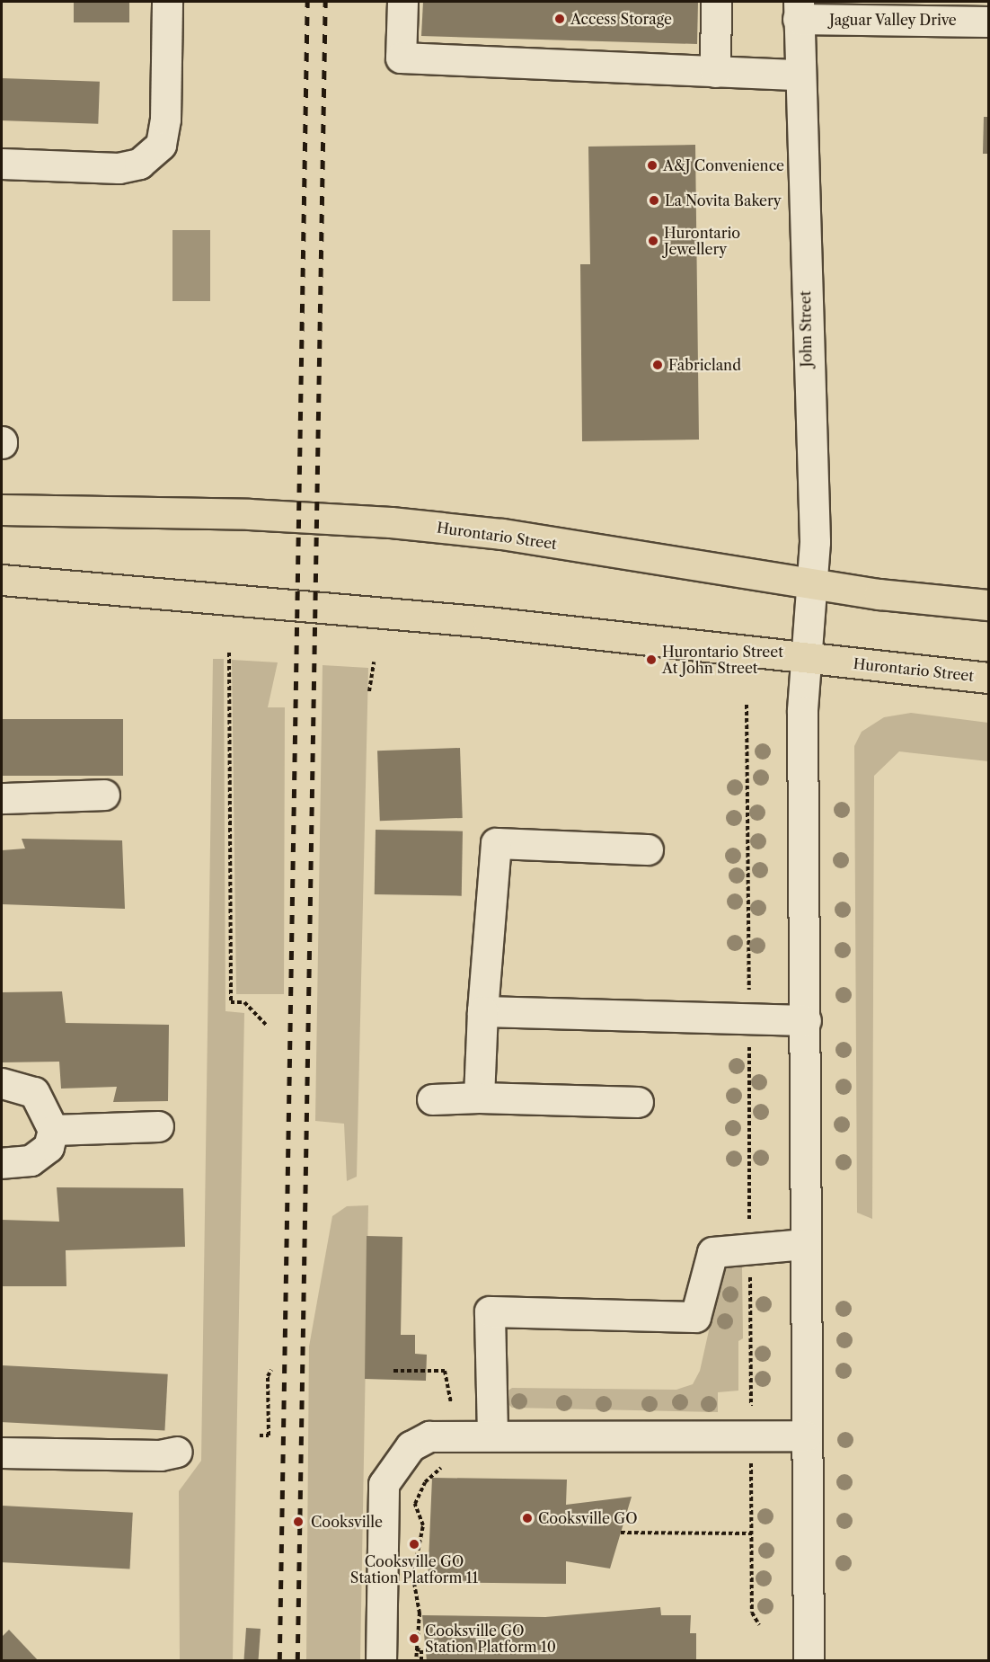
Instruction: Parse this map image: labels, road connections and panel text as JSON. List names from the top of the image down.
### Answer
{
  "streets": {
    "main road": ["Hurontario Street"],
    "street": ["Jaguar Valley Drive", "John Street"]
  },
  "crossings": [
    ["Jaguar Valley Drive", "John Street"],
    ["John Street", "Hurontario Street"]
  ],
  "places": [
    "Access Storage",
    "A&J Convenience",
    "La Novita Bakery",
    "Hurontario Jewellery",
    "Fabricland",
    "Hurontario Street At John Street",
    "Cooksville GO",
    "Cooksville",
    "Cooksville GO Station Platform 11",
    "Cooksville GO Station Platform 10"
  ]
}
